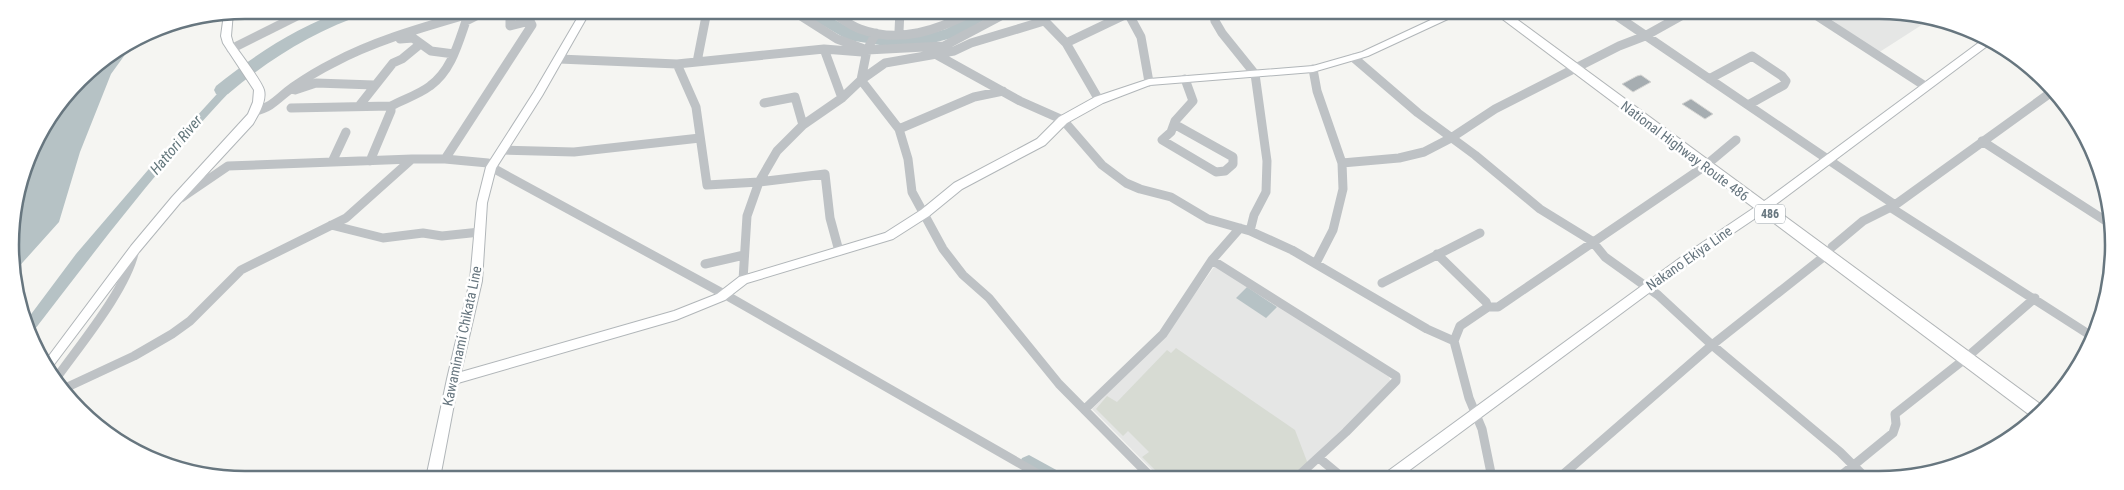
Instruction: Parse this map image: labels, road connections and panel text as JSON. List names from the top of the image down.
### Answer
{
  "streets": {
    "highway": ["National Highway Route 486", "486"],
    "street": ["Nakano Ekiya Line", "Kawaminami Chikata Line"]
  },
  "crossings": [
    ["National Highway Route 486", "Nakano Ekiya Line"]
  ],
  "water": ["Hattori River"]
}
